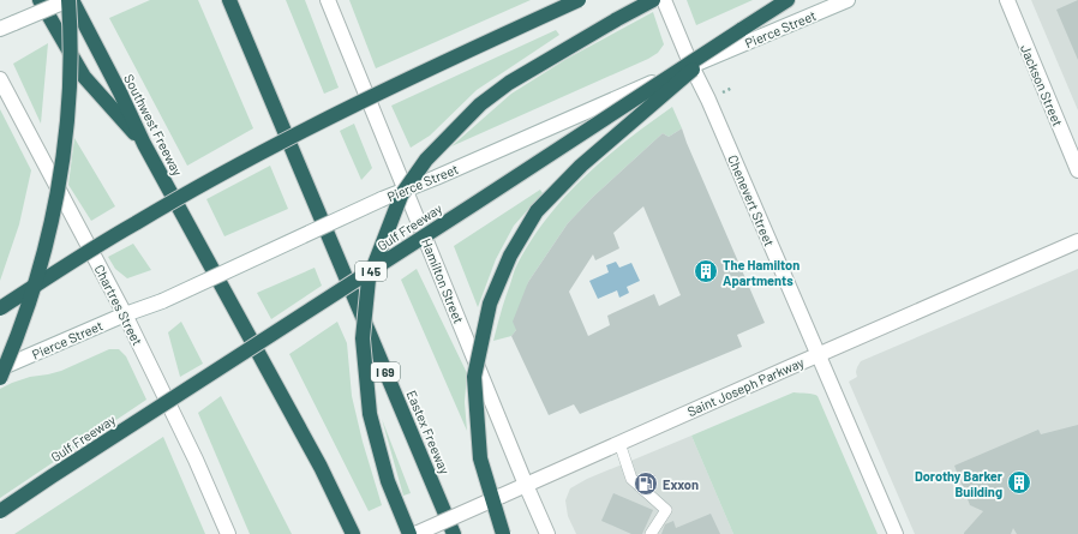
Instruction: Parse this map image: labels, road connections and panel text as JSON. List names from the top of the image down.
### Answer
{
  "streets": {
    "highway": [
      "Southwest Freeway",
      "Gulf Freeway",
      "I 45",
      "I 69",
      "Eastex Freeway"
    ],
    "street": [
      "Pierce Street",
      "Jackson Street",
      "Chenevert Street",
      "Hamilton Street",
      "Chartres Street",
      "Saint Joseph Parkway"
    ]
  },
  "crossings": [
    ["Pierce Street", "Chenevert Street"],
    ["Pierce Street", "Hamilton Street"],
    ["Pierce Street", "Chartres Street"],
    ["Chenevert Street", "Saint Joseph Parkway"],
    ["Hamilton Street", "Saint Joseph Parkway"]
  ],
  "places": {
    "building": ["The Hamilton Apartments", "Dorothy Barker Building"],
    "fuel station": ["Exxon"]
  }
}
